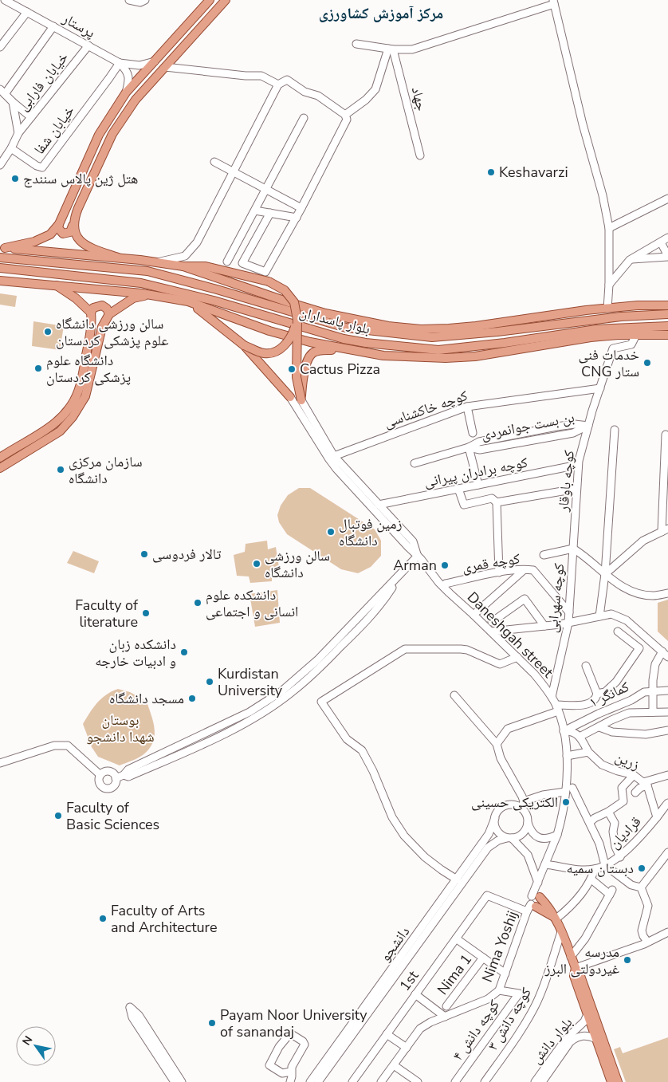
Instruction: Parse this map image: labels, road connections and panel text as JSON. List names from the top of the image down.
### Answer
{
  "streets": {
    "main road": ["بلوار پاسداران"],
    "street": [
      "پرستار",
      "خیابان فارابی",
      "جهاد",
      "خیابان شفا",
      "کوچه خاکشناسی",
      "بن بست جوانمردی",
      "کوچه برادران پیرانی",
      "کوچه باوقار",
      "کوچه قمری",
      "کوچه سهرابی",
      "Daneshgah street",
      "کمانگر ۱",
      "زرین",
      "قرادیان",
      "دانشجو",
      "Nima Yoshij",
      "Nima 1",
      "1st",
      "کوچه دانش ۳",
      "کوچه دانش ۴",
      "بلوار دانش"
    ]
  },
  "crossings": [
    ["پرستار", "خیابان فارابی"],
    ["پرستار", "خیابان شفا"],
    ["خیابان فارابی", "خیابان شفا"],
    ["کوچه خاکشناسی", "کوچه باوقار"],
    ["کوچه خاکشناسی", "Daneshgah street"],
    ["بن بست جوانمردی", "کوچه باوقار"],
    ["کوچه برادران پیرانی", "کوچه باوقار"],
    ["کوچه برادران پیرانی", "Daneshgah street"],
    ["کوچه باوقار", "کوچه سهرابی"],
    ["کوچه قمری", "کوچه سهرابی"],
    ["کوچه سهرابی", "Daneshgah street"],
    ["Daneshgah street", "کمانگر ۱"],
    ["Daneshgah street", "قرادیان"],
    ["Daneshgah street", "Nima Yoshij"],
    ["زرین", "قرادیان"],
    ["Nima Yoshij", "1st"],
    ["Nima Yoshij", "کوچه دانش ۴"]
  ],
  "districts": ["مرکز آموزش کشاورزی"],
  "parks": ["بوستان شهدا دانشجو"],
  "places": [
    "Keshavarzi",
    "هتل ژین پالاس سنندج",
    "سالن ورزشی دانشگاه علوم پزشکی کردستان",
    "خدمات فنی‌ CNG ستار",
    "دانشگاه علوم پزشکی کردستان",
    "Cactus Pizza",
    "سازمان مرکزی دانشگاه",
    "زمین فوتبال دانشگاه",
    "تالار فردوسی",
    "سالن ورزشی دانشگاه",
    "Arman",
    "دانشکده علوم انسانی و اجتماعی",
    "Faculty of literature",
    "دانشکده زبان و ادبیات خارجه",
    "Kurdistan University",
    "مسجد دانشگاه",
    "الکتریکی حسینی",
    "Faculty of Basic Sciences",
    "دبستان سمیه",
    "Faculty of Arts and Architecture",
    "مدرسه غیردولتی البرز",
    "Payam Noor University of sanandaj"
  ],
  "north": "top left"
}
